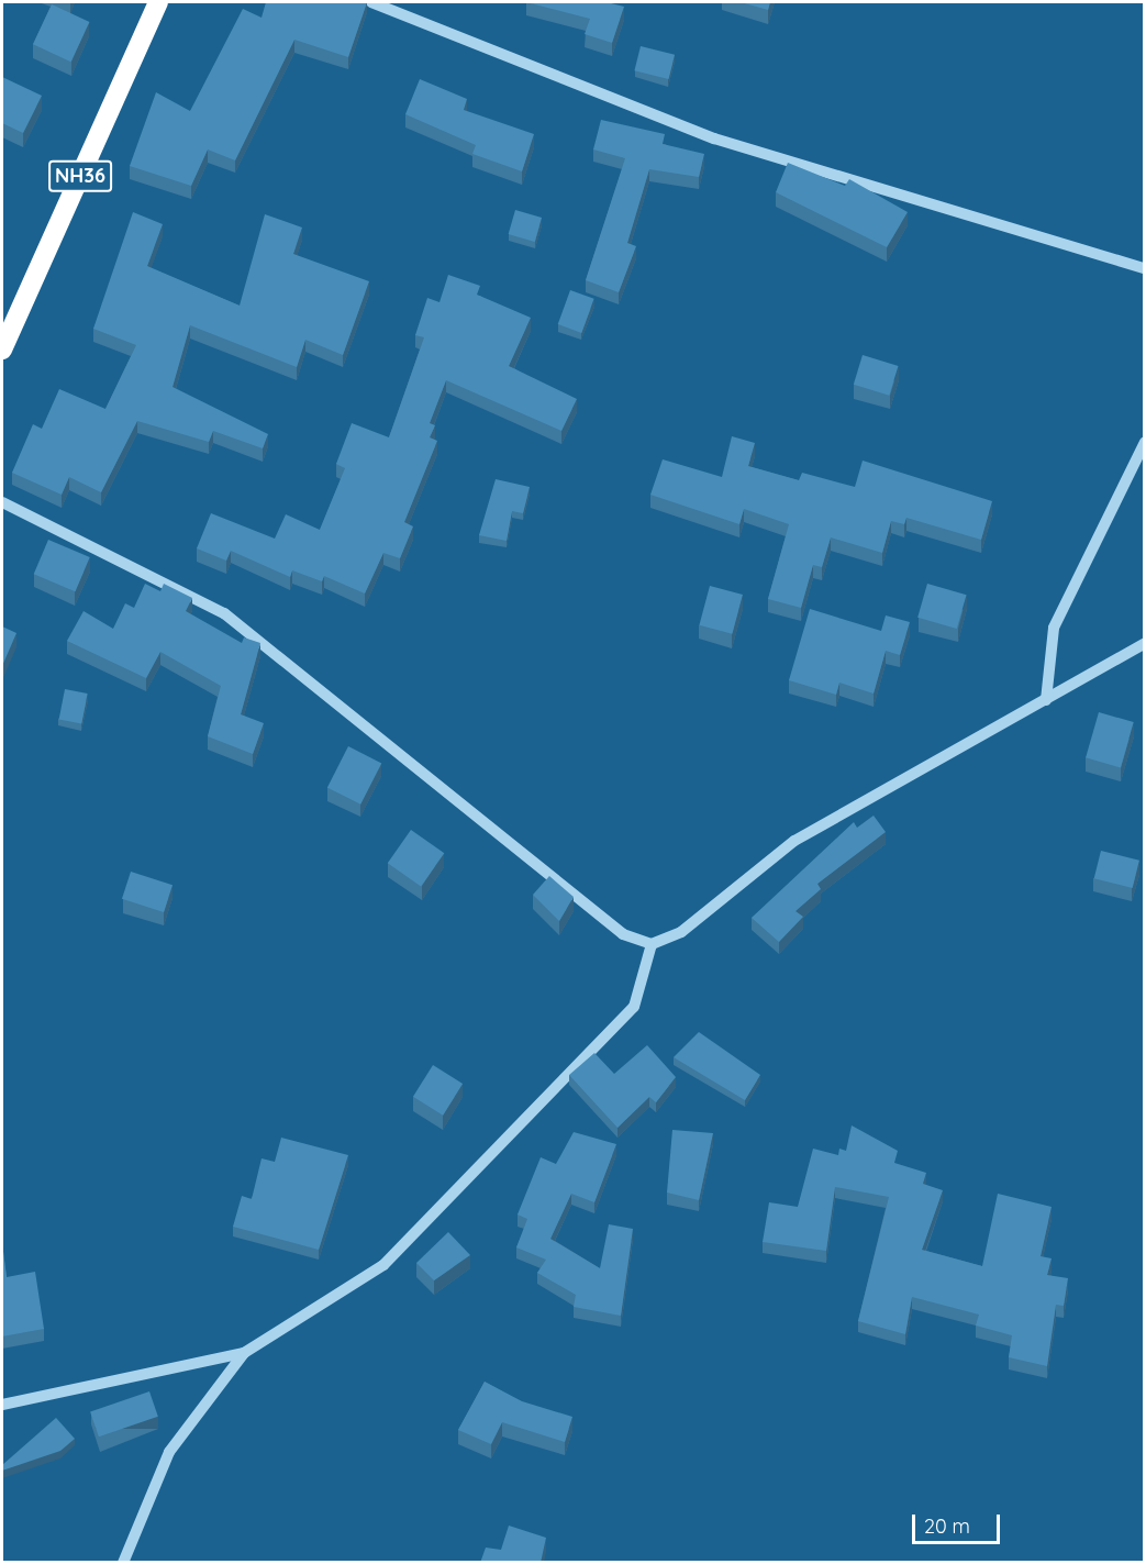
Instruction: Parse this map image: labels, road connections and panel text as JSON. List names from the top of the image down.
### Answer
{
  "streets": {
    "highway": ["NH36"]
  },
  "scale_bar": "20 m"
}
